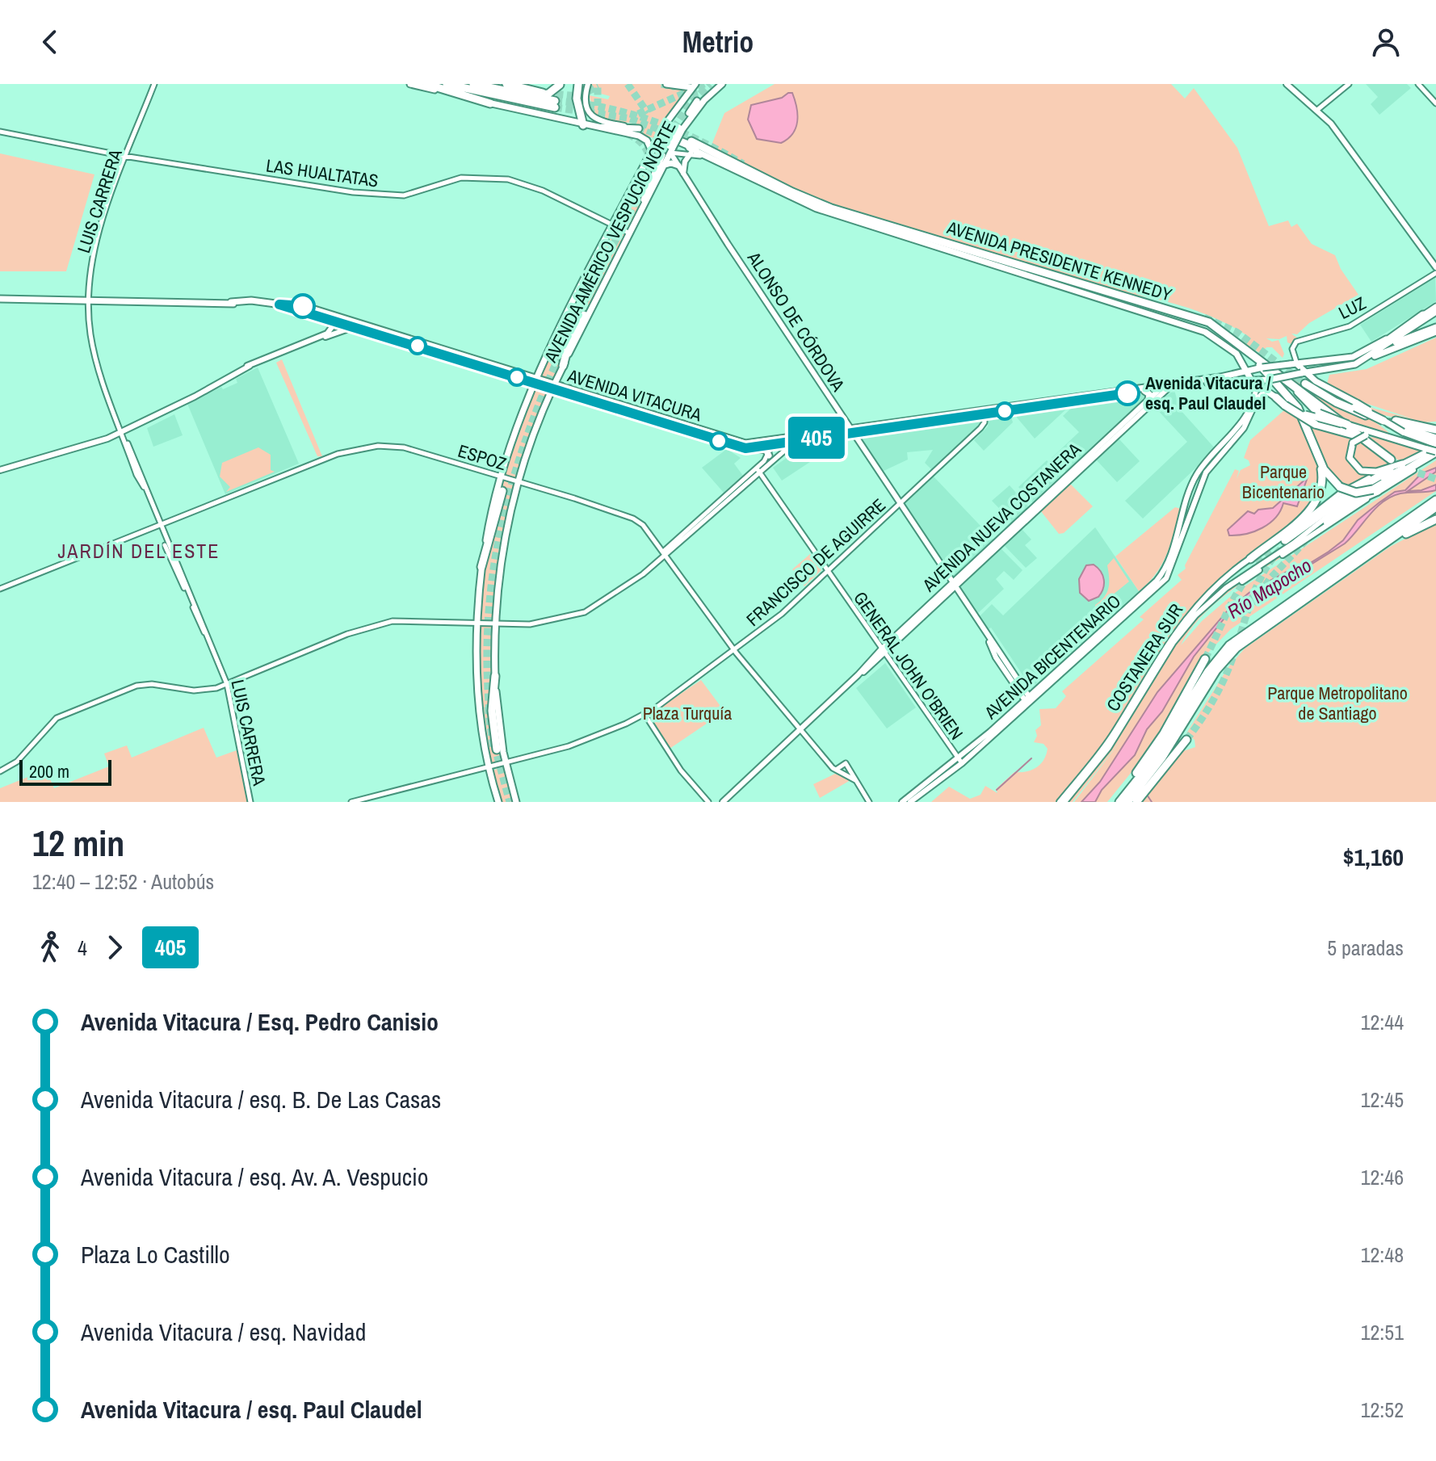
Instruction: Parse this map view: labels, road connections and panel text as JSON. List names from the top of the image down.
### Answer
{
  "streets": {
    "highway": ["AVENIDA PRESIDENTE KENNEDY"],
    "main road": [
      "AVENIDA AMÉRICO VESPUCIO NORTE",
      "ALONSO DE CÓRDOVA",
      "AVENIDA VITACURA",
      "AVENIDA NUEVA COSTANERA",
      "AVENIDA BICENTENARIO",
      "COSTANERA SUR"
    ],
    "street": [
      "LAS HUALTATAS",
      "LUIS CARRERA",
      "LUZ",
      "ESPOZ",
      "FRANCISCO DE AGUIRRE",
      "GENERAL JOHN O'BRIEN"
    ]
  },
  "crossings": [
    ["LAS HUALTATAS", "LUIS CARRERA"],
    ["LAS HUALTATAS", "AVENIDA AMÉRICO VESPUCIO NORTE"],
    ["LUIS CARRERA", "AVENIDA VITACURA"],
    ["LUIS CARRERA", "ESPOZ"],
    ["AVENIDA AMÉRICO VESPUCIO NORTE", "ALONSO DE CÓRDOVA"],
    ["AVENIDA AMÉRICO VESPUCIO NORTE", "AVENIDA VITACURA"],
    ["AVENIDA AMÉRICO VESPUCIO NORTE", "ESPOZ"],
    ["AVENIDA AMÉRICO VESPUCIO NORTE", "FRANCISCO DE AGUIRRE"],
    ["LUZ", "AVENIDA VITACURA"],
    ["ALONSO DE CÓRDOVA", "AVENIDA VITACURA"],
    ["ALONSO DE CÓRDOVA", "AVENIDA NUEVA COSTANERA"],
    ["ALONSO DE CÓRDOVA", "FRANCISCO DE AGUIRRE"],
    ["ALONSO DE CÓRDOVA", "AVENIDA BICENTENARIO"],
    ["AVENIDA VITACURA", "AVENIDA NUEVA COSTANERA"],
    ["AVENIDA VITACURA", "FRANCISCO DE AGUIRRE"],
    ["AVENIDA VITACURA", "AVENIDA BICENTENARIO"],
    ["ESPOZ", "AVENIDA NUEVA COSTANERA"],
    ["ESPOZ", "FRANCISCO DE AGUIRRE"],
    ["AVENIDA NUEVA COSTANERA", "GENERAL JOHN O'BRIEN"],
    ["FRANCISCO DE AGUIRRE", "GENERAL JOHN O'BRIEN"],
    ["AVENIDA BICENTENARIO", "GENERAL JOHN O'BRIEN"]
  ],
  "districts": ["JARDÍN DEL ESTE"],
  "water": ["Río Mapocho"],
  "parks": ["Parque Bicentenario", "Parque Metropolitano de Santiago", "Plaza Turquía"],
  "places": ["Avenida Vitacura / esq. Paul Claudel"],
  "lines": ["bus line 405"],
  "scale_bar": "200 m",
  "page": {
    "header": "Metrio",
    "on_map": "405",
    "scale": "200 m",
    "heading": ["12 min", "12:40 – 12:52 · Autobús", "$1,160"],
    "legs": ["4", "405", "5 paradas"],
    "list": [
      {
        "name": "Avenida Vitacura / Esq. Pedro Canisio",
        "value": "12:44"
      },
      {
        "name": "Avenida Vitacura / esq. B. De Las Casas",
        "value": "12:45"
      },
      {
        "name": "Avenida Vitacura / esq. Av. A. Vespucio",
        "value": "12:46"
      },
      {
        "name": "Plaza Lo Castillo",
        "value": "12:48"
      },
      {
        "name": "Avenida Vitacura / esq. Navidad",
        "value": "12:51"
      },
      {
        "name": "Avenida Vitacura / esq. Paul Claudel",
        "value": "12:52"
      }
    ]
  }
}
